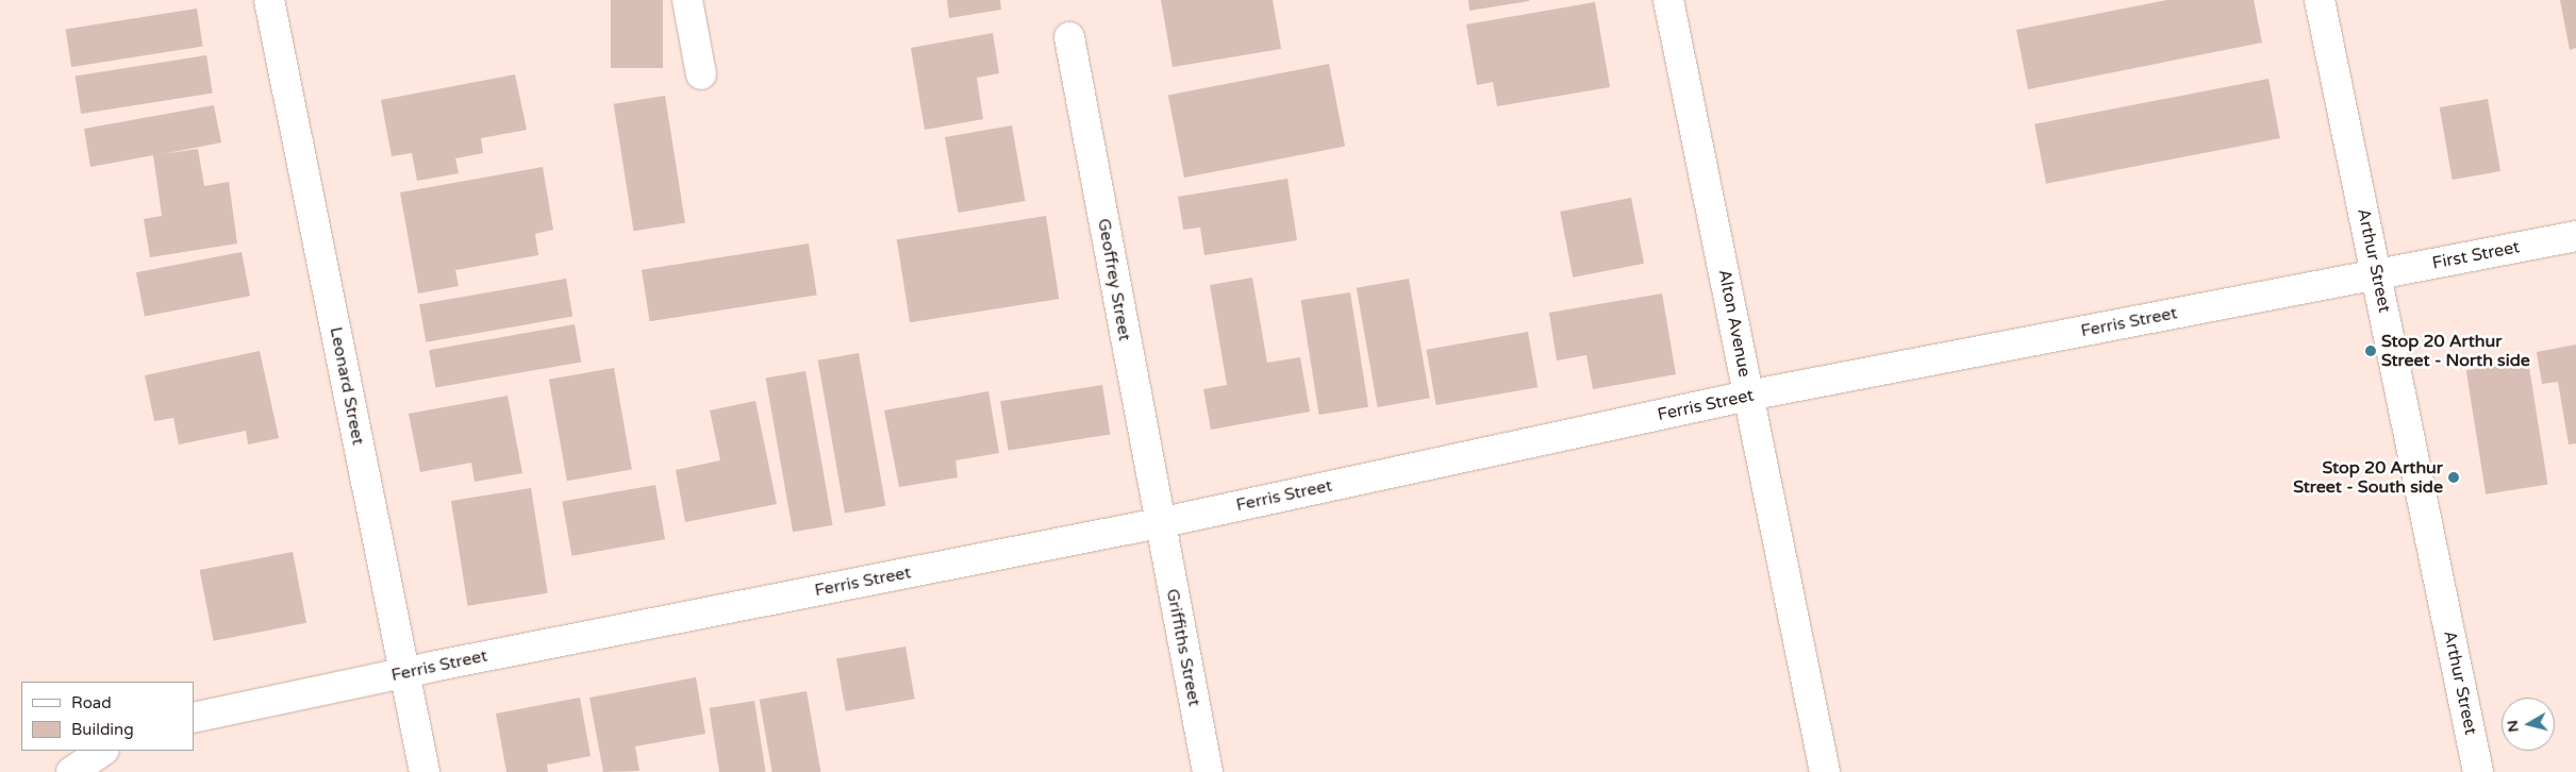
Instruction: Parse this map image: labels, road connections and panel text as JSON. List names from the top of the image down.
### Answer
{
  "streets": {
    "street": [
      "First Street",
      "Arthur Street",
      "Geoffrey Street",
      "Ferris Street",
      "Alton Avenue",
      "Leonard Street",
      "Griffiths Street"
    ]
  },
  "crossings": [
    ["First Street", "Arthur Street"],
    ["First Street", "Ferris Street"],
    ["Arthur Street", "Ferris Street"],
    ["Geoffrey Street", "Ferris Street"],
    ["Geoffrey Street", "Griffiths Street"],
    ["Ferris Street", "Alton Avenue"],
    ["Ferris Street", "Leonard Street"],
    ["Ferris Street", "Griffiths Street"]
  ],
  "places": ["Stop 20 Arthur Street - North side", "Stop 20 Arthur Street - South side"],
  "legend": ["Road", "Building"],
  "north": "left"
}
